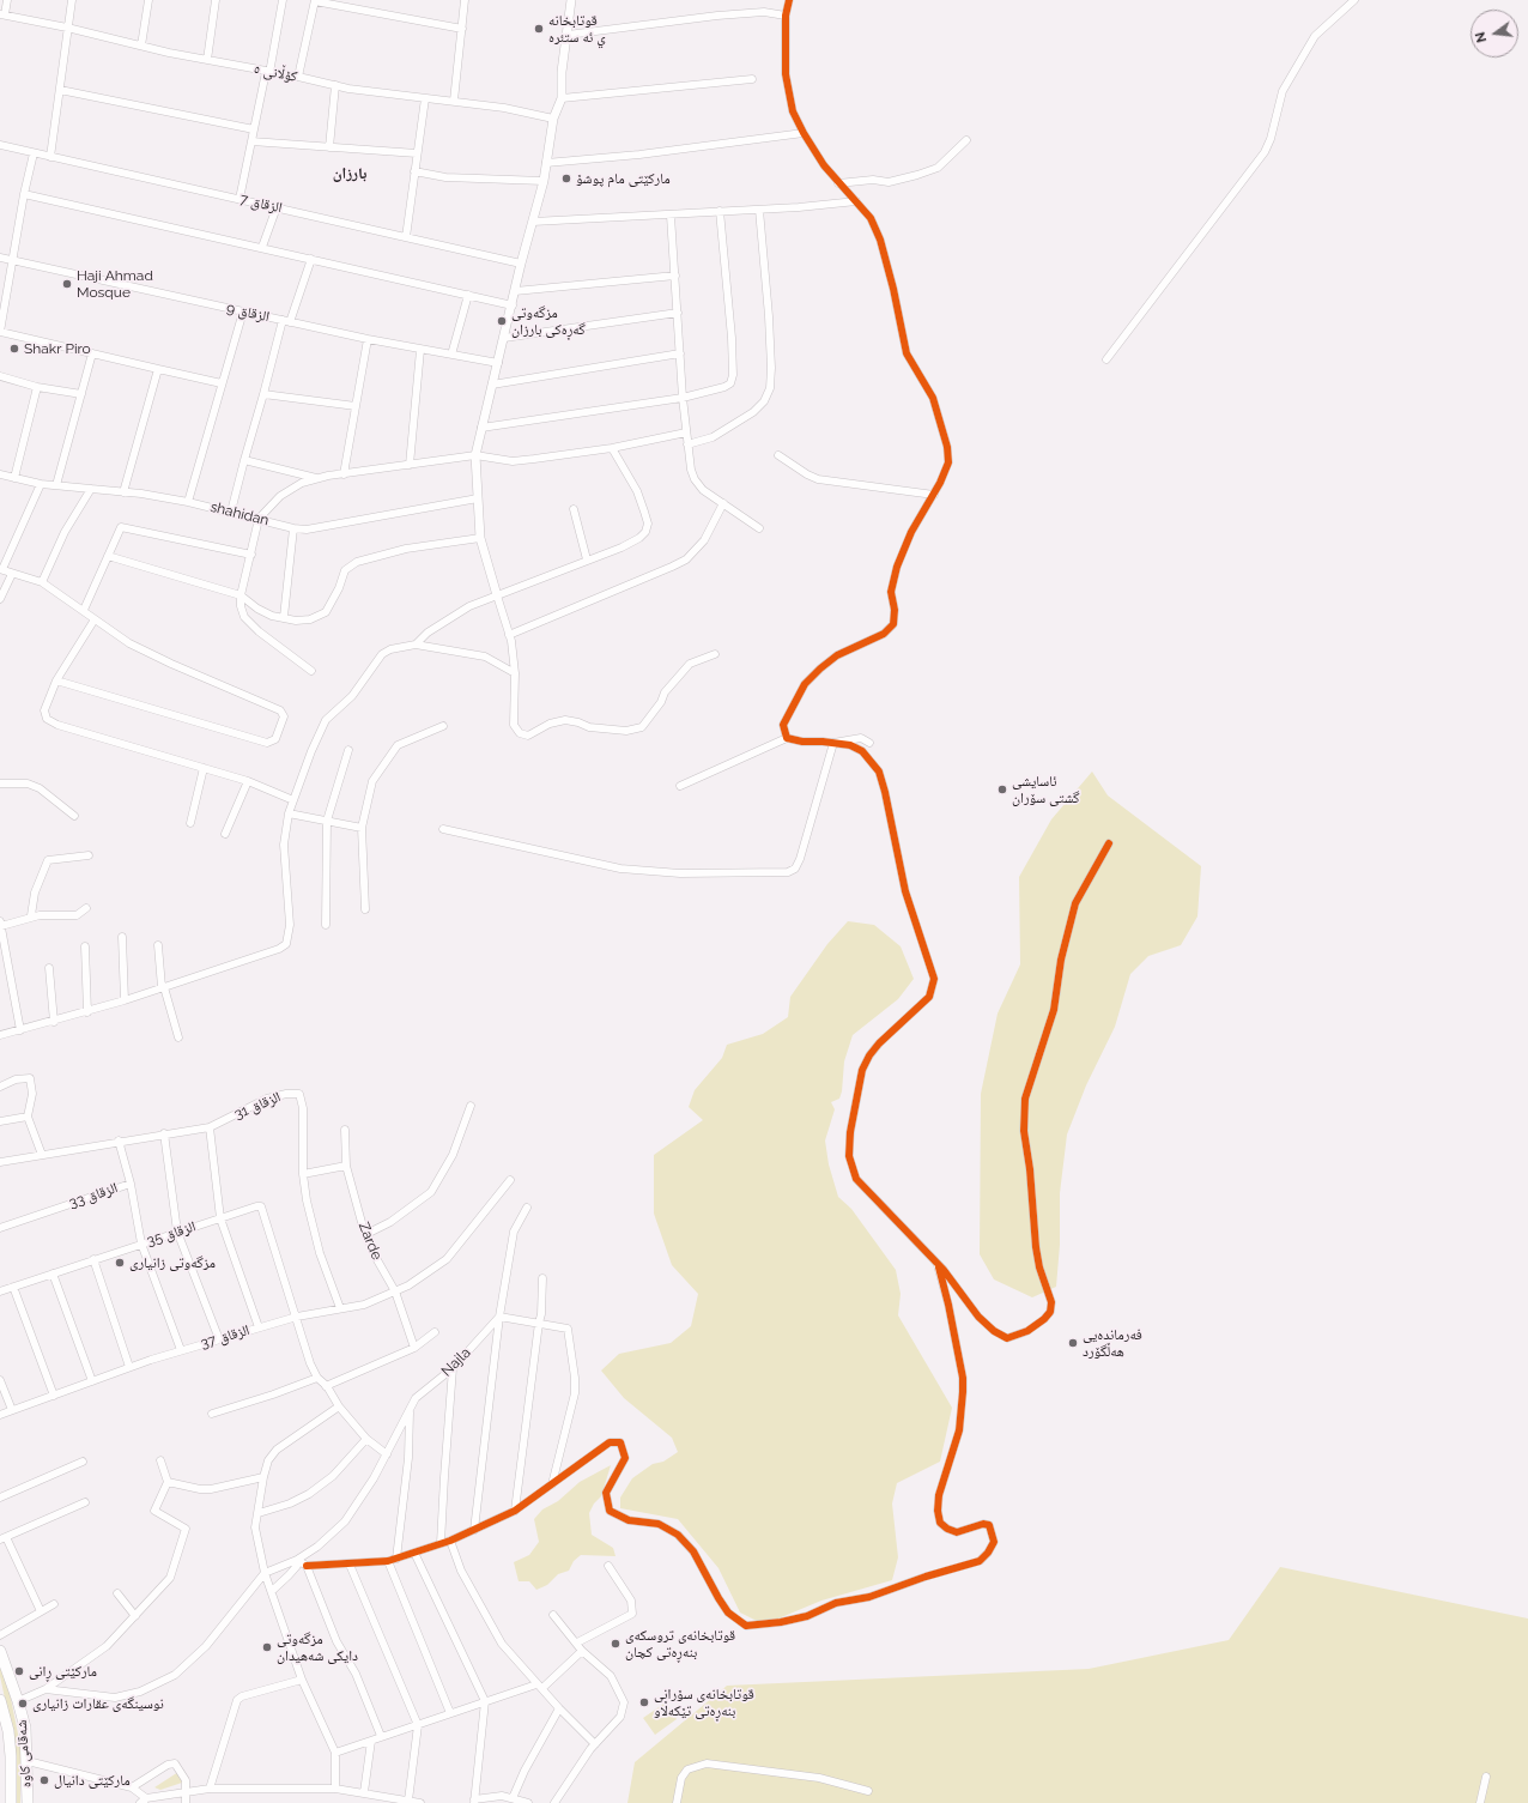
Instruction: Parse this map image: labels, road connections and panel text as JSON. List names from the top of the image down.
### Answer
{
  "streets": {
    "main road": ["شەقامی کاوە"],
    "street": [
      "کۆڵانی ٥",
      "الزقاق 7",
      "الزقاق 9",
      "shahidan",
      "الزقاق 31",
      "الزقاق 33",
      "الزقاق 35",
      "Zarde",
      "الزقاق 37",
      "Najla"
    ]
  },
  "crossings": [
    ["الزقاق 31", "الزقاق 37"],
    ["الزقاق 33", "الزقاق 35"],
    ["الزقاق 33", "الزقاق 37"],
    ["الزقاق 35", "الزقاق 37"],
    ["Zarde", "الزقاق 37"]
  ],
  "districts": ["بارزان"],
  "places": [
    "قوتابخانه ي ئه ستئره",
    "مارکێتی مام پوشۆ",
    "Haji Ahmad Mosque",
    "مزگەوتی گەڕەکی بارزان",
    "Shakr Piro",
    "ئاسایشی گشتی سۆران",
    "مزگەوتی زانیاری",
    "فەرماندەیی هەڵگۆرد",
    "قوتابخانەی تروسکەی بنەڕەتی کچان",
    "مزگەوتی دایکی شەهیدان",
    "مارکێتی ڕانی",
    "قوتابخانەی سۆرانی بنەڕەتی تێکەڵاو",
    "نوسینگەی عقارات زانیاری",
    "مارکێتی دانیال"
  ],
  "north": "left"
}
